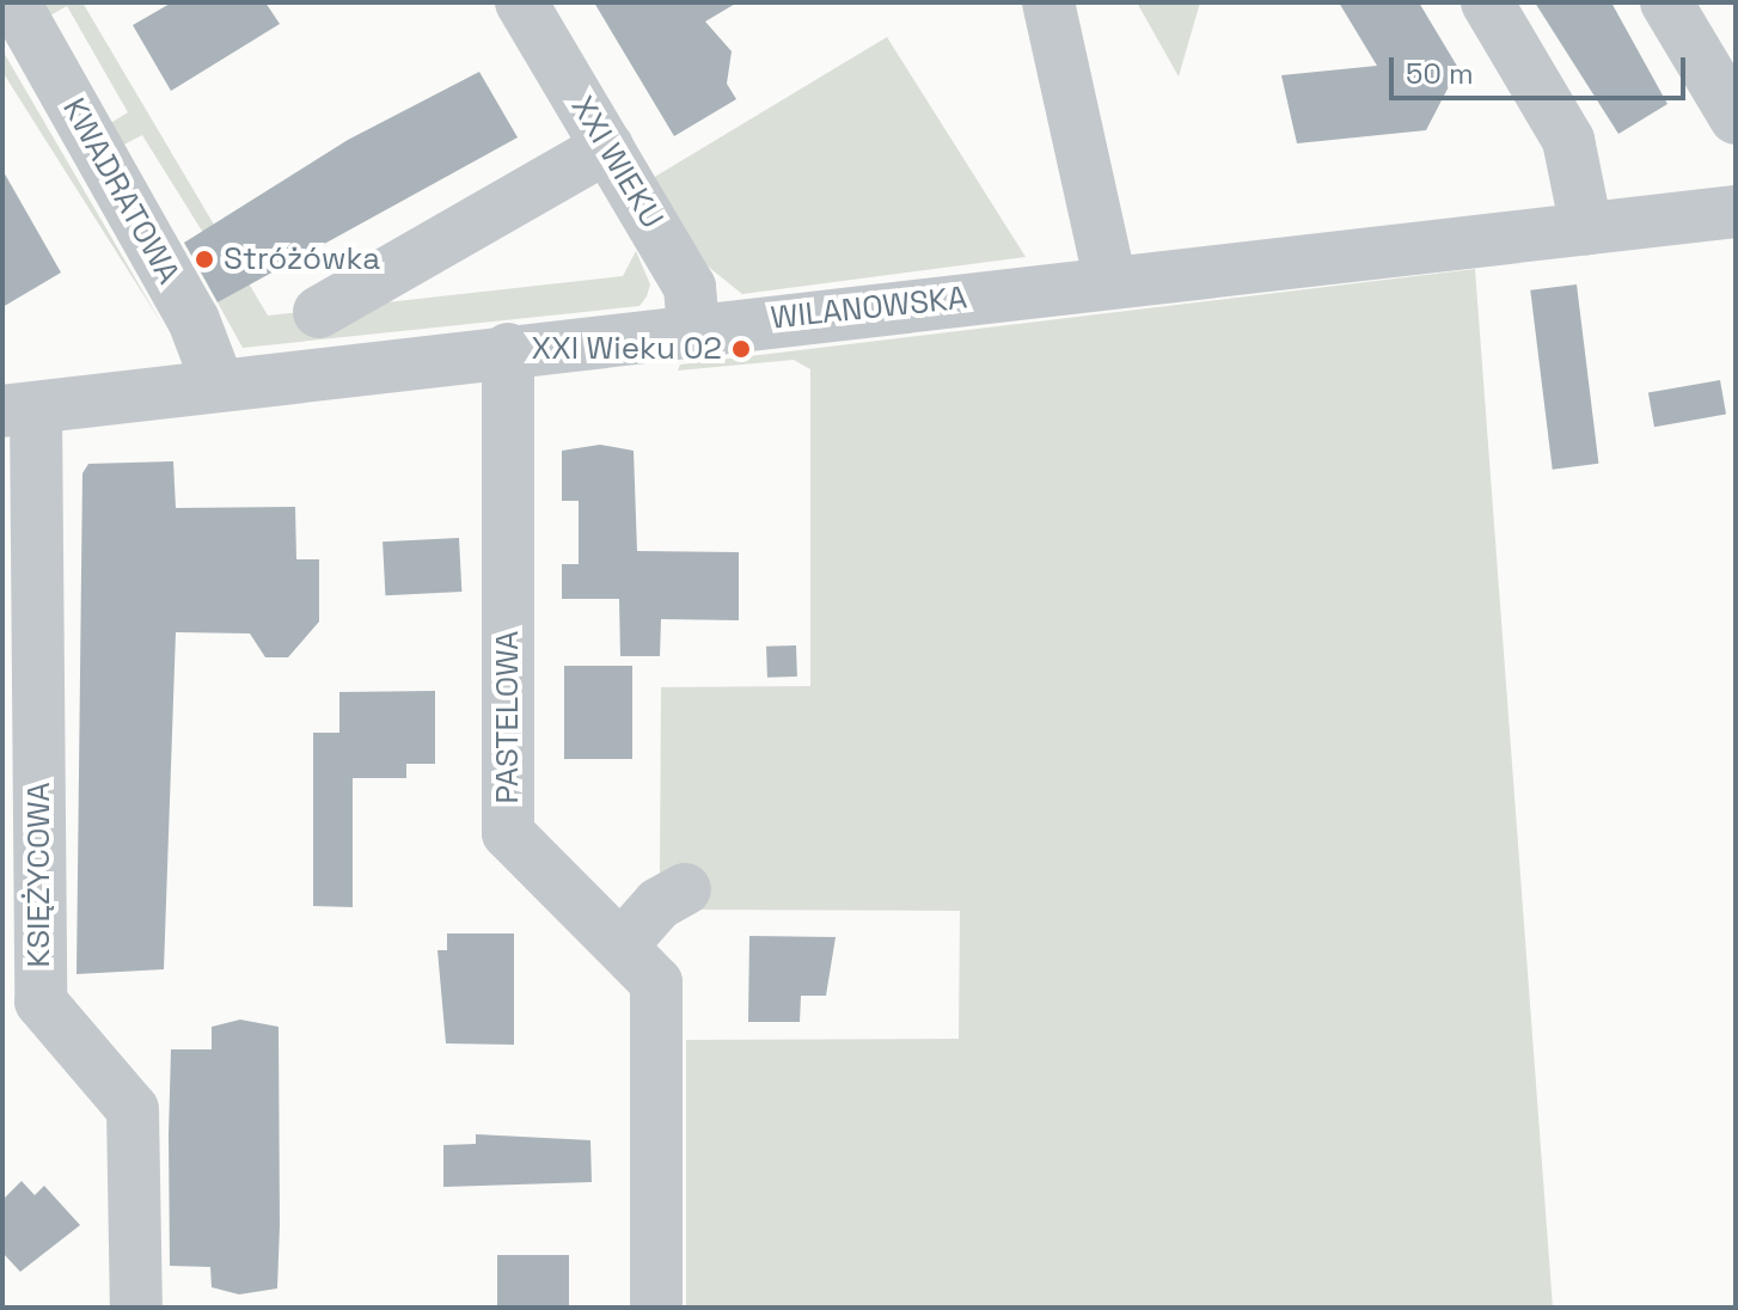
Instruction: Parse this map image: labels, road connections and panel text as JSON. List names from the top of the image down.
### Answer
{
  "streets": {
    "street": [
      "XXI WIEKU",
      "KWADRATOWA",
      "WILANOWSKA",
      "PASTELOWA",
      "KSIĘŻYCOWA"
    ]
  },
  "crossings": [
    ["XXI WIEKU", "WILANOWSKA"],
    ["KWADRATOWA", "WILANOWSKA"],
    ["WILANOWSKA", "PASTELOWA"],
    ["WILANOWSKA", "KSIĘŻYCOWA"]
  ],
  "places": ["Stróżówka", "XXI Wieku 02"],
  "scale_bar": "50 m"
}
